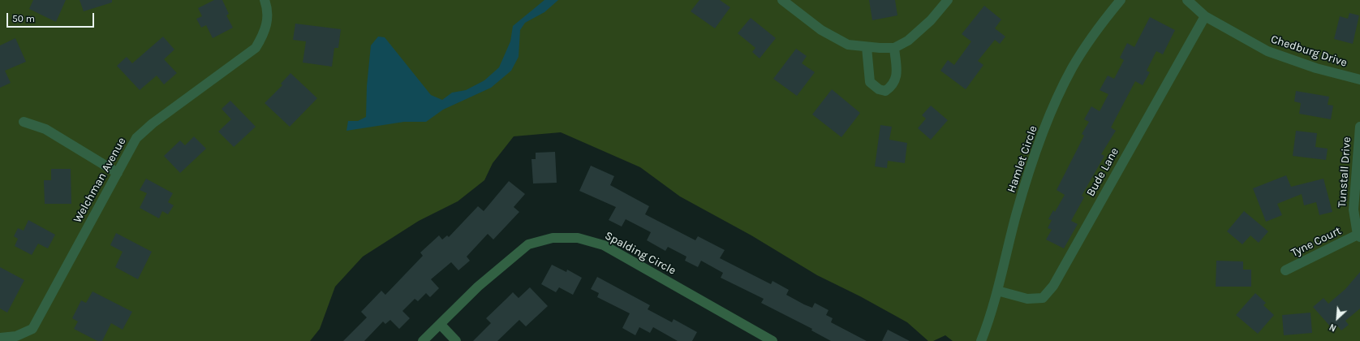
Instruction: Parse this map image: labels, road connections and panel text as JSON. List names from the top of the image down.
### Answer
{
  "streets": {
    "street": [
      "Chedburg Drive",
      "Hamlet Circle",
      "Bude Lane",
      "Tunstall Drive",
      "Welchman Avenue",
      "Tyne Court",
      "Spalding Circle"
    ]
  },
  "crossings": [
    ["Chedburg Drive", "Bude Lane"],
    ["Hamlet Circle", "Bude Lane"],
    ["Tunstall Drive", "Tyne Court"]
  ],
  "scale_bar": "50 m",
  "north": "bottom left"
}
